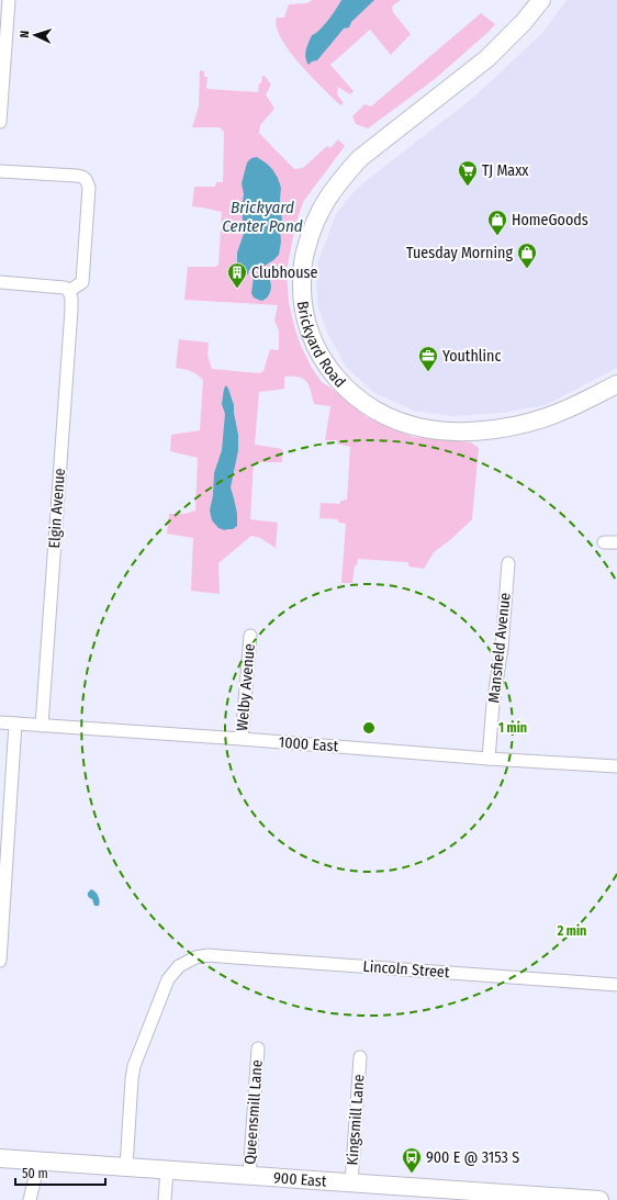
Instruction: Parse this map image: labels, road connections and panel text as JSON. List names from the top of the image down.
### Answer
{
  "streets": {
    "street": [
      "Brickyard Road",
      "Elgin Avenue",
      "Mansfield Avenue",
      "Welby Avenue",
      "1000 East",
      "Lincoln Street",
      "Queensmill Lane",
      "Kingsmill Lane",
      "900 East"
    ]
  },
  "crossings": [
    ["Elgin Avenue", "1000 East"],
    ["Mansfield Avenue", "1000 East"],
    ["Welby Avenue", "1000 East"],
    ["Lincoln Street", "900 East"],
    ["Queensmill Lane", "900 East"],
    ["Kingsmill Lane", "900 East"]
  ],
  "water": ["Brickyard Center Pond"],
  "places": {
    "supermarket": ["TJ Maxx"],
    "shop": ["HomeGoods", "Tuesday Morning"],
    "building": ["Clubhouse"],
    "office": ["Youthlinc"],
    "bus stop": ["900 E @ 3153 S"]
  },
  "scale_bar": "50 m",
  "north": "left",
  "rings": ["1 min", "2 min"]
}
